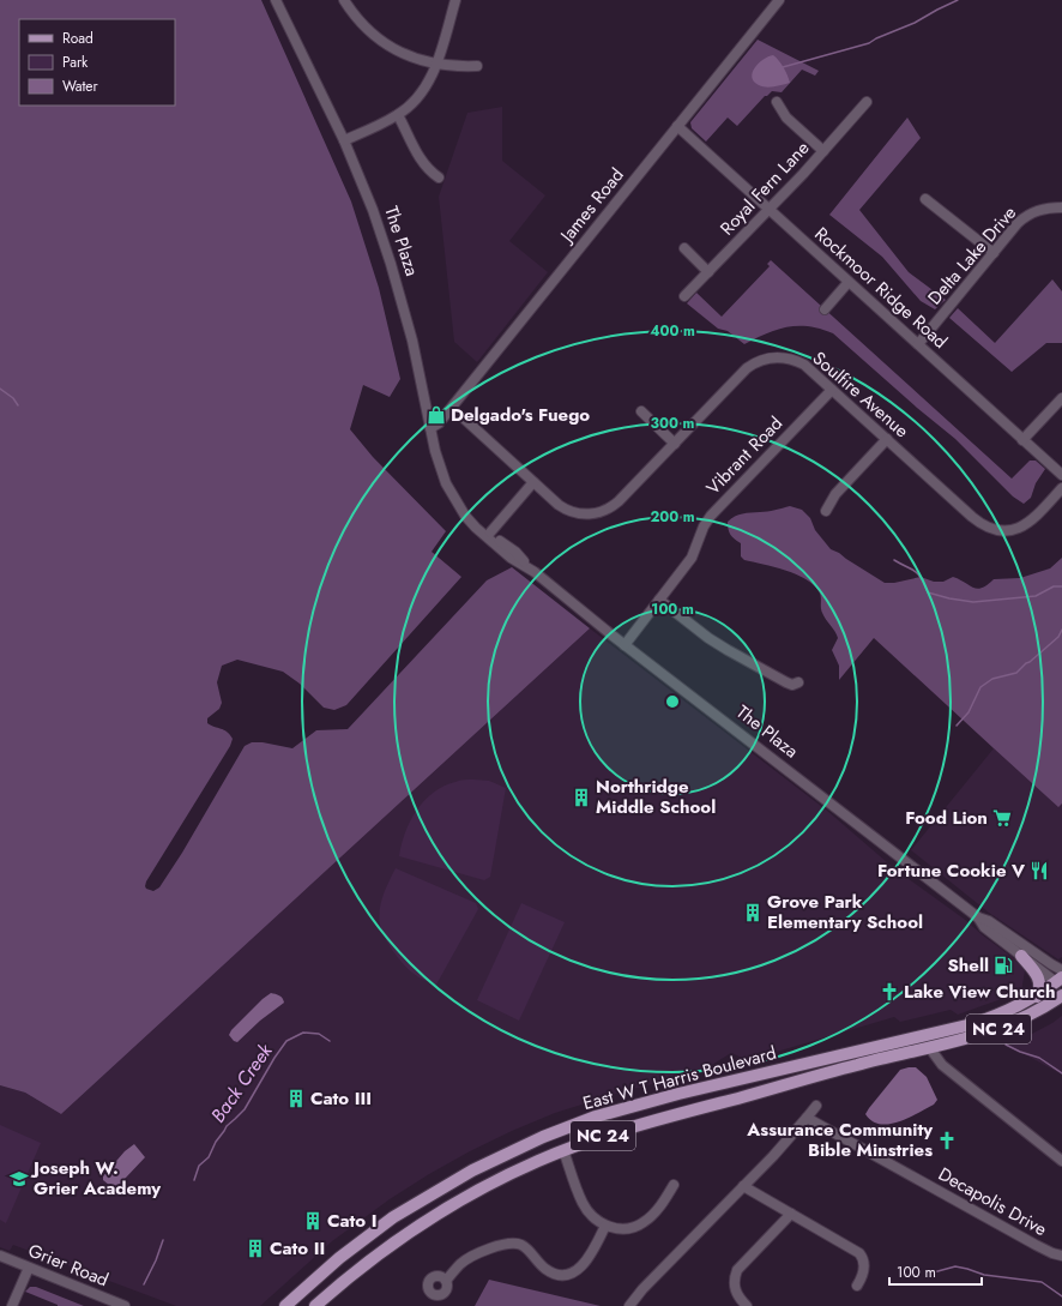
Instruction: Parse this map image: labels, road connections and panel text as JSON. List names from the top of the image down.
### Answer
{
  "streets": {
    "main road": ["NC 24", "East W T Harris Boulevard"],
    "street": [
      "Royal Fern Lane",
      "James Road",
      "The Plaza",
      "Delta Lake Drive",
      "Rockmoor Ridge Road",
      "Soulfire Avenue",
      "Vibrant Road",
      "Decapolis Drive",
      "Grier Road"
    ]
  },
  "crossings": [
    ["Royal Fern Lane", "Rockmoor Ridge Road"],
    ["James Road", "The Plaza"],
    ["James Road", "Rockmoor Ridge Road"],
    ["The Plaza", "Vibrant Road"],
    ["The Plaza", "East W T Harris Boulevard"],
    ["Delta Lake Drive", "Rockmoor Ridge Road"],
    ["Soulfire Avenue", "Vibrant Road"]
  ],
  "water": ["Back Creek"],
  "places": {
    "shop": ["Delgado's Fuego"],
    "building": [
      "Northridge Middle School",
      "Grove Park Elementary School",
      "Cato III",
      "Cato I",
      "Cato II"
    ],
    "supermarket": ["Food Lion"],
    "restaurant": ["Fortune Cookie V"],
    "fuel station": ["Shell"],
    "church": ["Lake View Church", "Assurance Community Bible Minstries"],
    "school or university": ["Joseph W. Grier Academy"]
  },
  "legend": ["Road", "Park", "Water"],
  "scale_bar": "100 m",
  "rings": [
    "400 m",
    "300 m",
    "200 m",
    "100 m"
  ]
}
